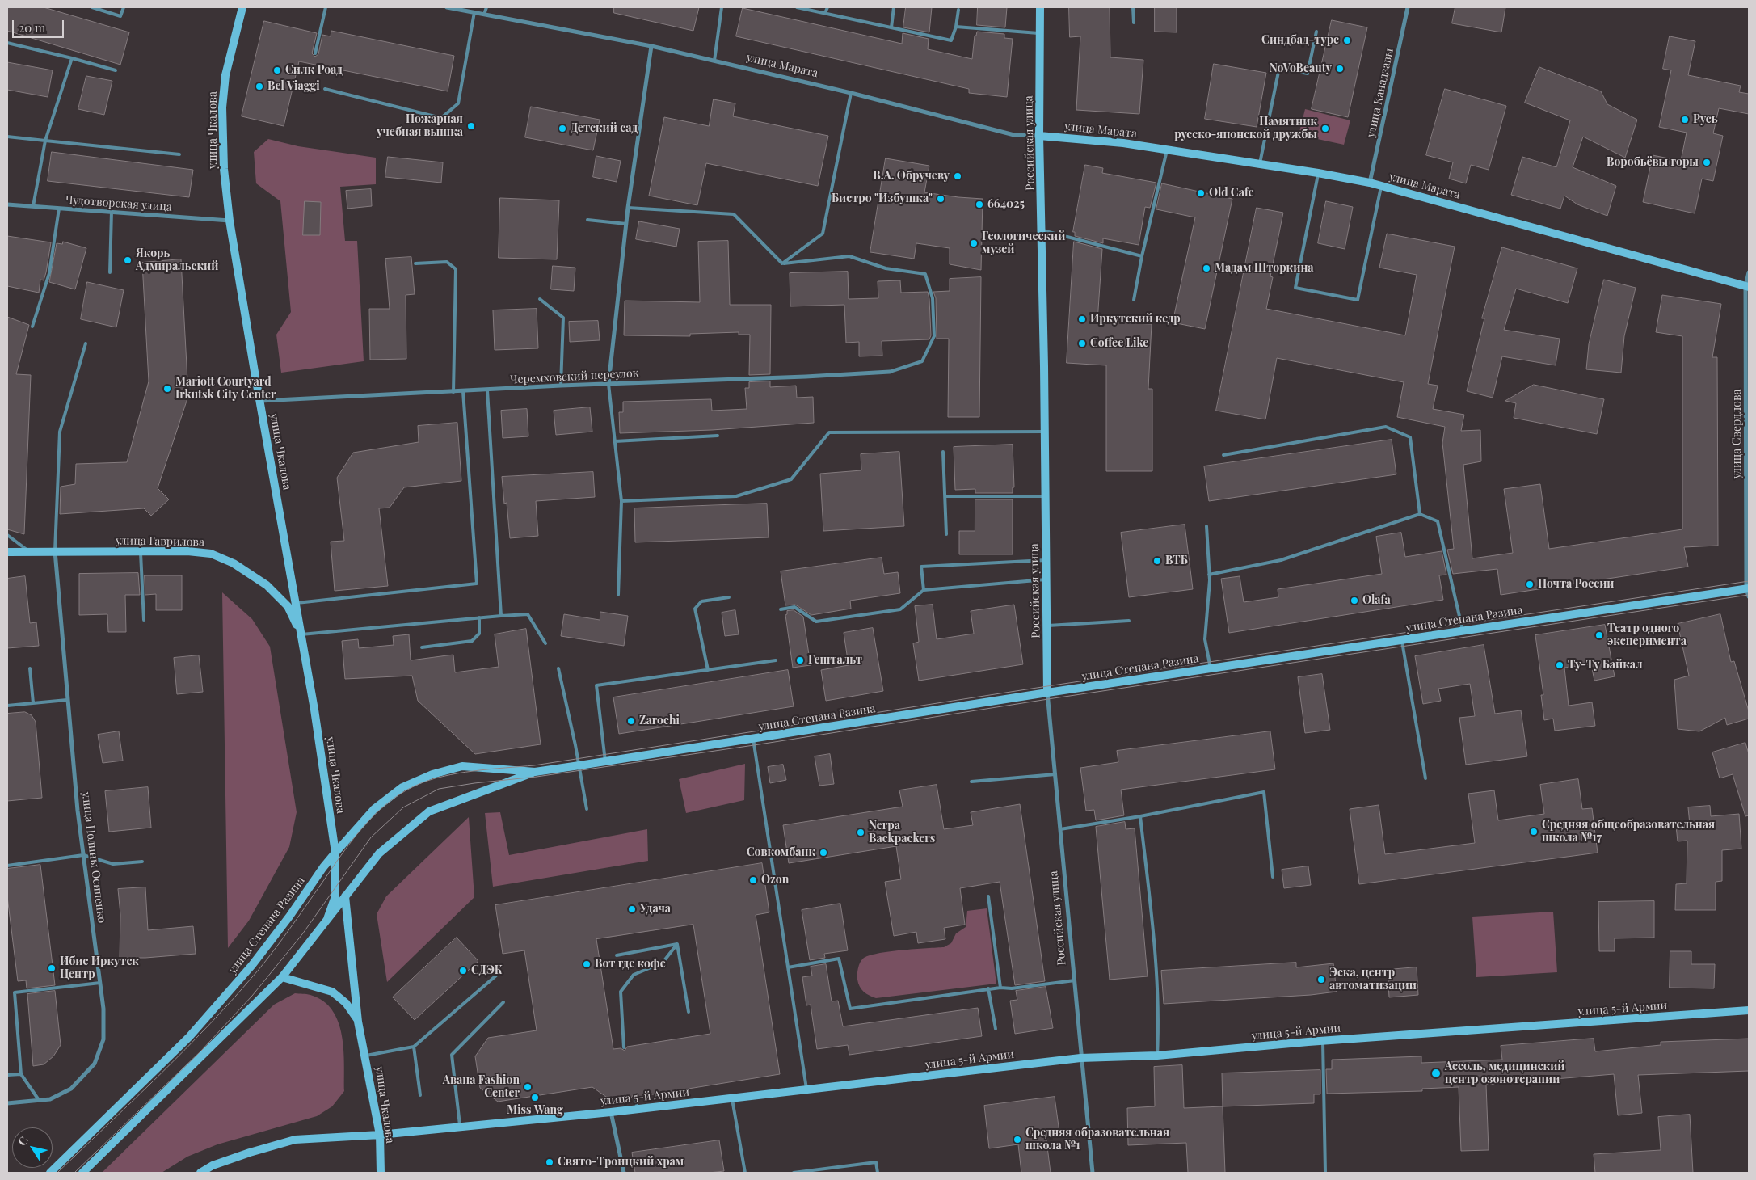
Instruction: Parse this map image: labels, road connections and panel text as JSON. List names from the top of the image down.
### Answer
{
  "streets": {
    "main road": [
      "улица Марата",
      "улица Чкалова",
      "Российская улица",
      "улица Гаврилова",
      "улица Степана Разина",
      "улица 5-й Армии"
    ],
    "street": [
      "улица Канадзавы",
      "Чудотворская улица",
      "Черемховский переулок",
      "улица Свердлова",
      "улица Полины Осипенко"
    ]
  },
  "crossings": [
    ["улица Марата", "улица Канадзавы"],
    ["улица Марата", "Российская улица"],
    ["улица Марата", "улица Свердлова"],
    ["улица Чкалова", "Чудотворская улица"],
    ["улица Чкалова", "Черемховский переулок"],
    ["улица Чкалова", "улица Гаврилова"],
    ["улица Чкалова", "улица Степана Разина"],
    ["улица Чкалова", "улица 5-й Армии"],
    ["Российская улица", "улица Степана Разина"],
    ["Российская улица", "улица 5-й Армии"],
    ["улица Свердлова", "улица Степана Разина"],
    ["улица Гаврилова", "улица Полины Осипенко"]
  ],
  "places": [
    "Синдбад-турс",
    "NoVoBeauty",
    "Силк Роад",
    "Bel Viaggi",
    "Русь",
    "Пожарная учебная вышка",
    "Детский сад",
    "Памятник русско-японской дружбы",
    "Воробьёвы горы",
    "В.А. Обручеву",
    "Old Cafe",
    "Бистро \"Избушка\"",
    "664025",
    "Геологический музей",
    "Якорь Адмиральский",
    "Мадам Шторкина",
    "Иркутский кедр",
    "Coffee Like",
    "Mariott Courtyard Irkutsk City Center",
    "ВТБ",
    "Почта России",
    "Olafa",
    "Театр одного эксперимента",
    "Гештальт",
    "Ту-Ту Байкал",
    "Zarochi",
    "Средняя общеобразовательная школа №17",
    "Nerpa Backpackers",
    "Совкомбанк",
    "Ozon",
    "Удача",
    "Вот где кофе",
    "Ибис Иркутск Центр",
    "СДЭК",
    "Эска, центр автоматизации",
    "Ассоль, медицинский центр озонотерапии",
    "Авана Fashion Center",
    "Miss Wang",
    "Средняя образовательная школа №1",
    "Свято-Троицкий храм"
  ],
  "scale_bar": "20 m",
  "north": "top left"
}
